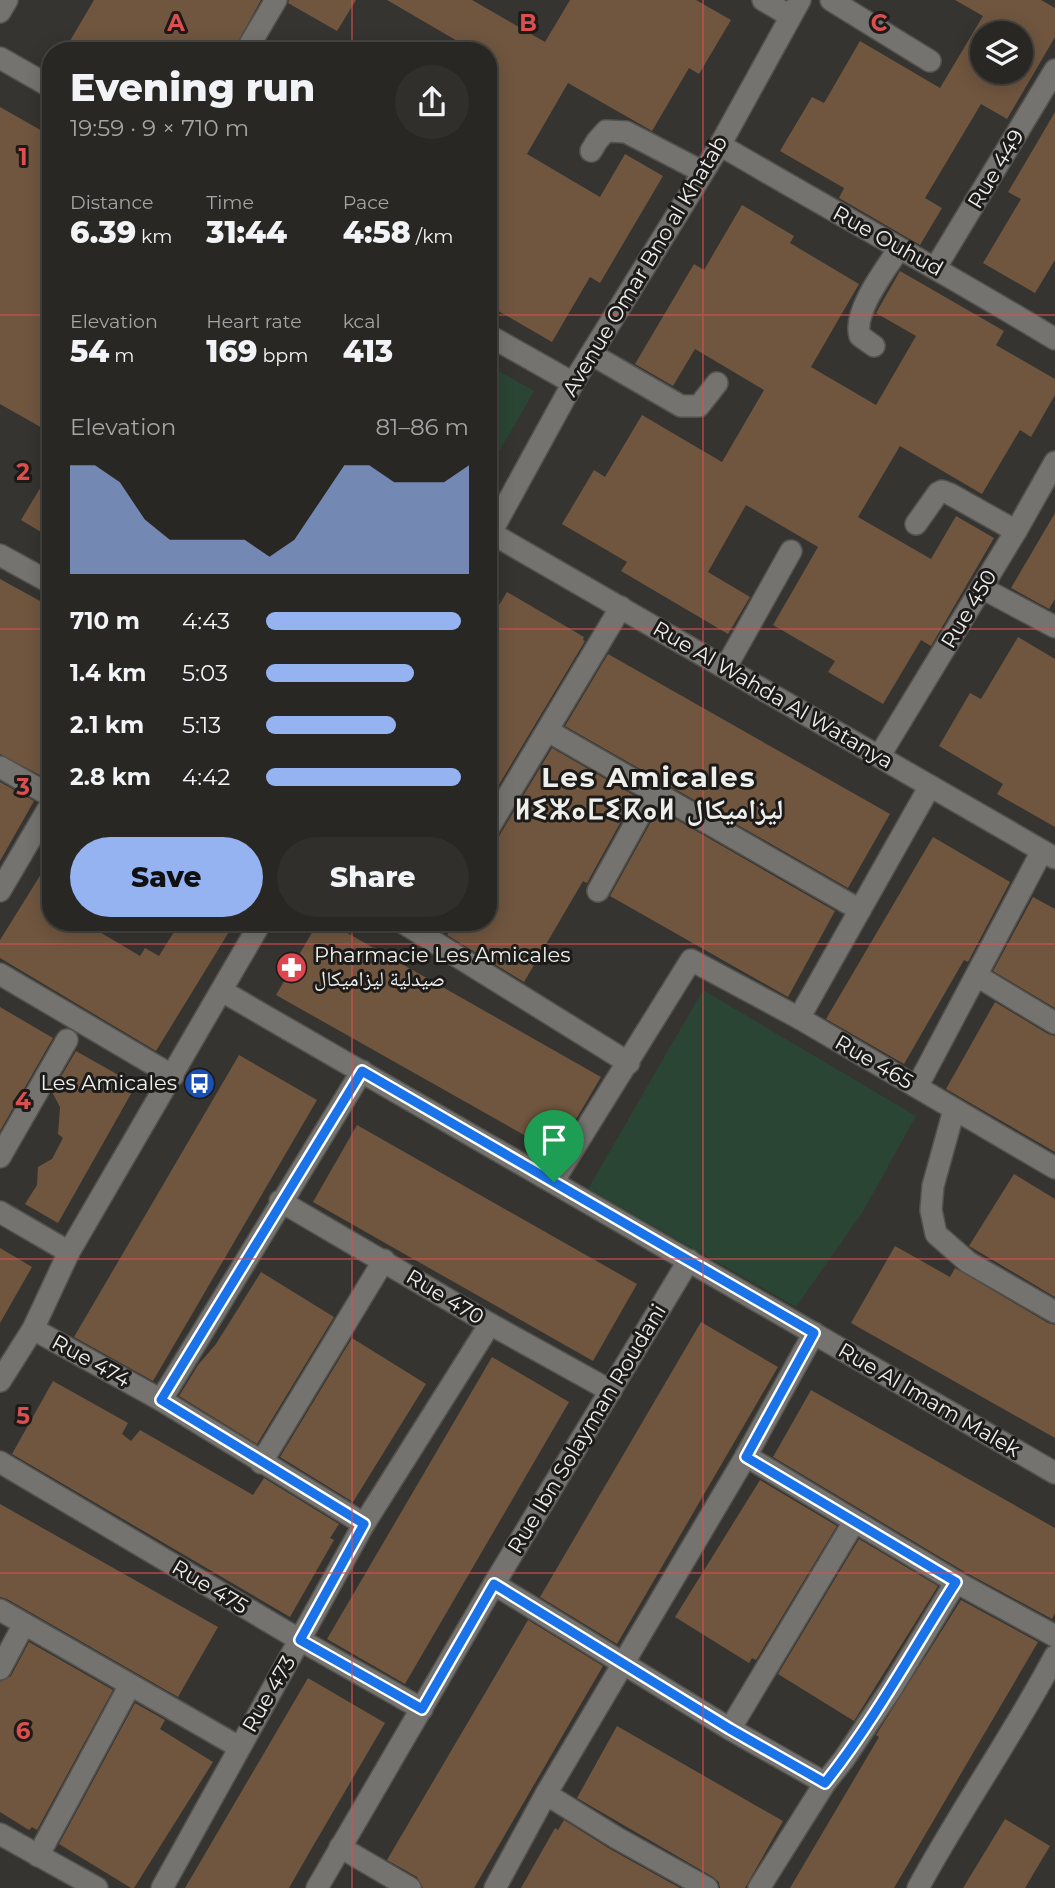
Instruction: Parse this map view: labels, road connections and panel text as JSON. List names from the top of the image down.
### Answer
{
  "streets": {
    "street": [
      "Rue 449",
      "Rue Ouhud",
      "Avenue Omar Bno al Khatab",
      "Rue 450",
      "Rue Al Wahda Al Watanya",
      "Rue 465",
      "Rue 470",
      "Rue 474",
      "Rue Al Imam Malek",
      "Rue Ibn Solayman Roudani",
      "Rue 475",
      "Rue 473"
    ]
  },
  "crossings": [
    ["Rue 449", "Rue Ouhud"],
    ["Rue Ouhud", "Avenue Omar Bno al Khatab"],
    ["Rue 450", "Rue Al Wahda Al Watanya"],
    ["Rue 470", "Rue Ibn Solayman Roudani"],
    ["Rue 470", "Rue 473"],
    ["Rue 474", "Rue 473"],
    ["Rue Al Imam Malek", "Rue Ibn Solayman Roudani"],
    ["Rue Ibn Solayman Roudani", "Rue 475"],
    ["Rue 475", "Rue 473"]
  ],
  "districts": ["Les Amicales ⵍⵉⵣⴰⵎⵉⴽⴰⵍ ليزاميكال"],
  "places": {
    "pharmacy": ["Pharmacie Les Amicales صيدلية ليزاميكال"],
    "bus stop": ["Les Amicales"]
  },
  "page": {
    "heading": ["Evening run", "19:59 · 9 × 710 m"],
    "stats": [
      ["Distance", "6.39 km"],
      ["Time", "31:44"],
      ["Pace", "4:58 /km"],
      ["Elevation", "54 m"],
      ["Heart rate", "169 bpm"],
      ["kcal", "413"]
    ],
    "chart": ["Elevation", "81–86 m"],
    "list": [
      {
        "name": "710 m",
        "note": "4:43"
      },
      {
        "name": "1.4 km",
        "note": "5:03"
      },
      {
        "name": "2.1 km",
        "note": "5:13"
      },
      {
        "name": "2.8 km",
        "note": "4:42"
      }
    ],
    "buttons": ["Save", "Share"]
  },
  "grid": {
    "columns": ["A", "B", "C"],
    "rows": [
      "1",
      "2",
      "3",
      "4",
      "5",
      "6"
    ]
  }
}
